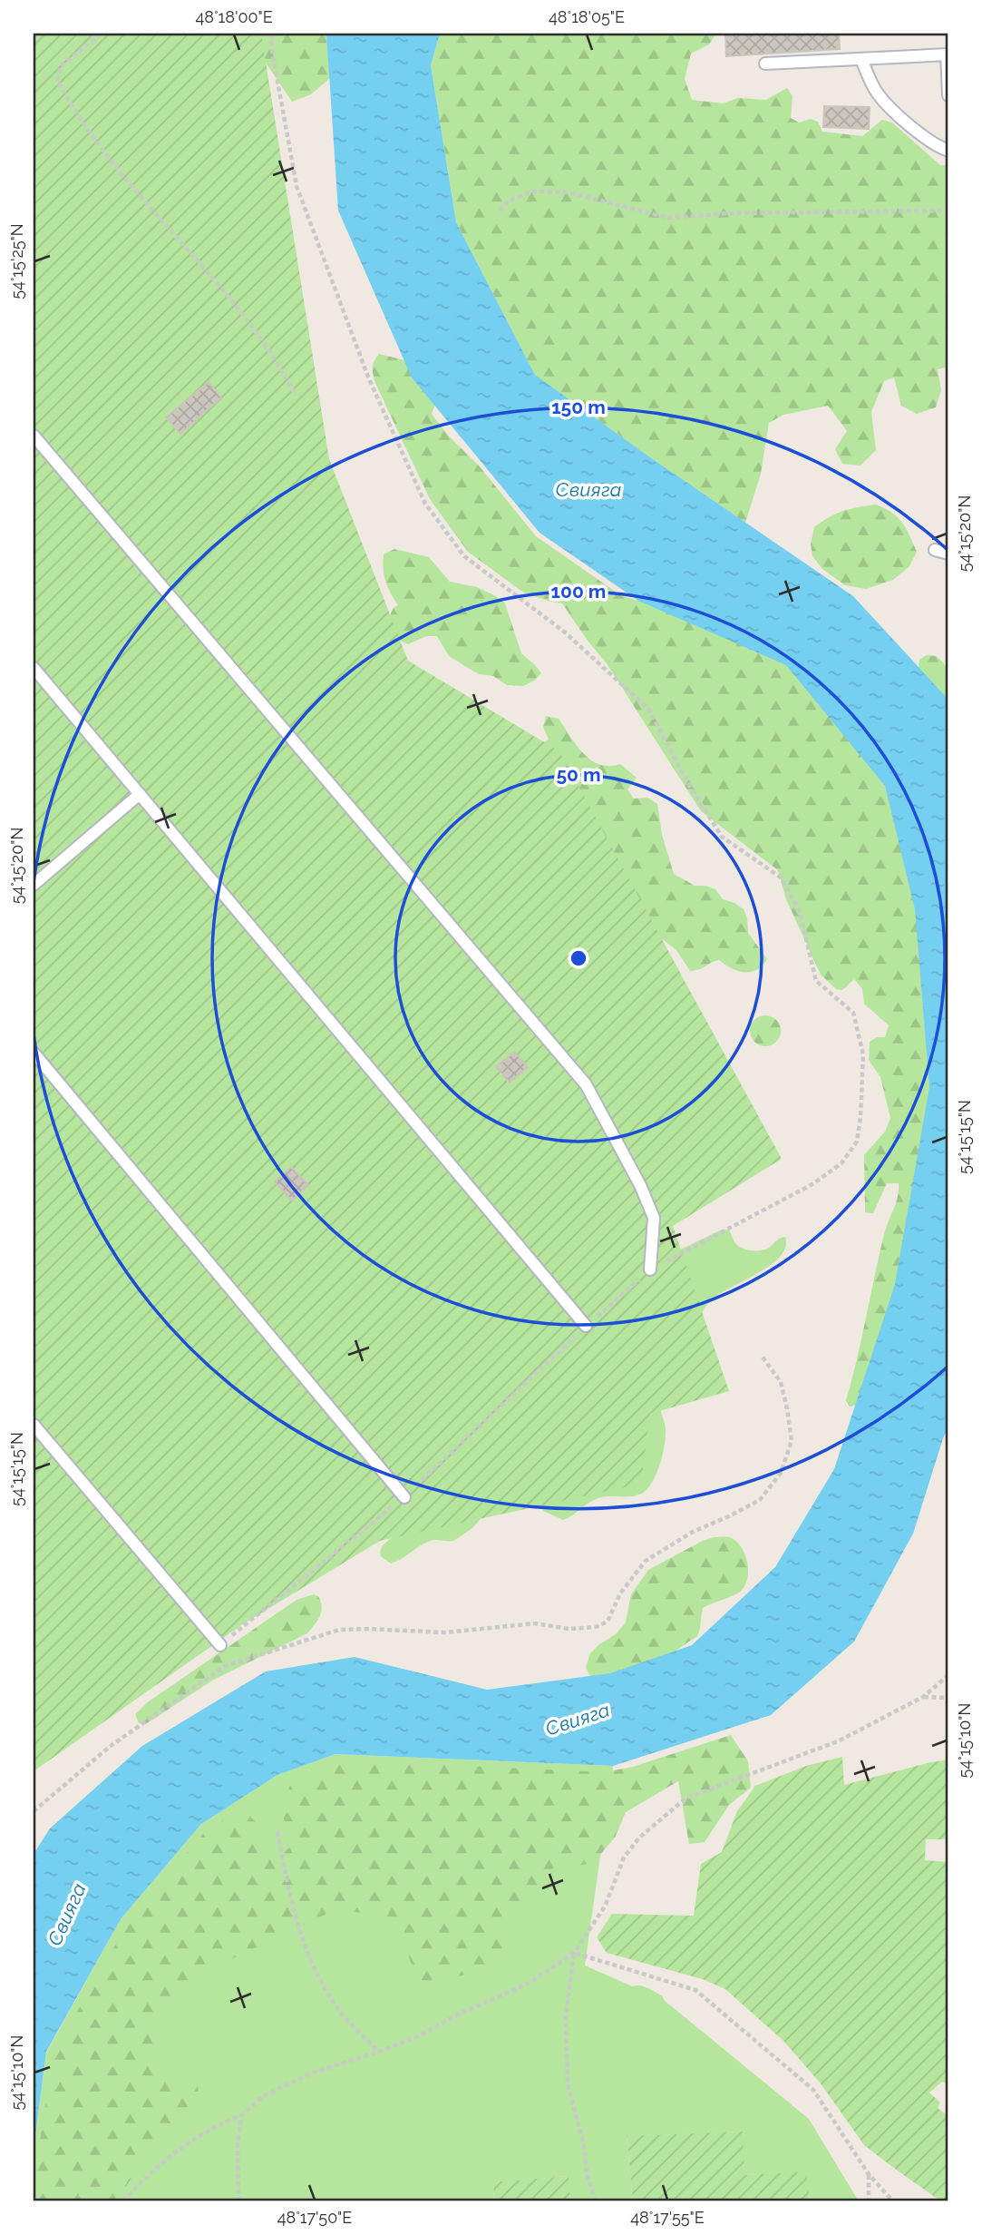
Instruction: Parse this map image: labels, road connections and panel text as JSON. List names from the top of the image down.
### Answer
{
  "water": ["Свияга"],
  "coordinates": [
    "48°18'00\"E",
    "48°18'05\"E",
    "54°15'25\"N",
    "54°15'20\"N",
    "54°15'15\"N",
    "54°15'10\"N",
    "48°17'50\"E",
    "48°17'55\"E"
  ],
  "rings": ["150 m", "100 m", "50 m"]
}
